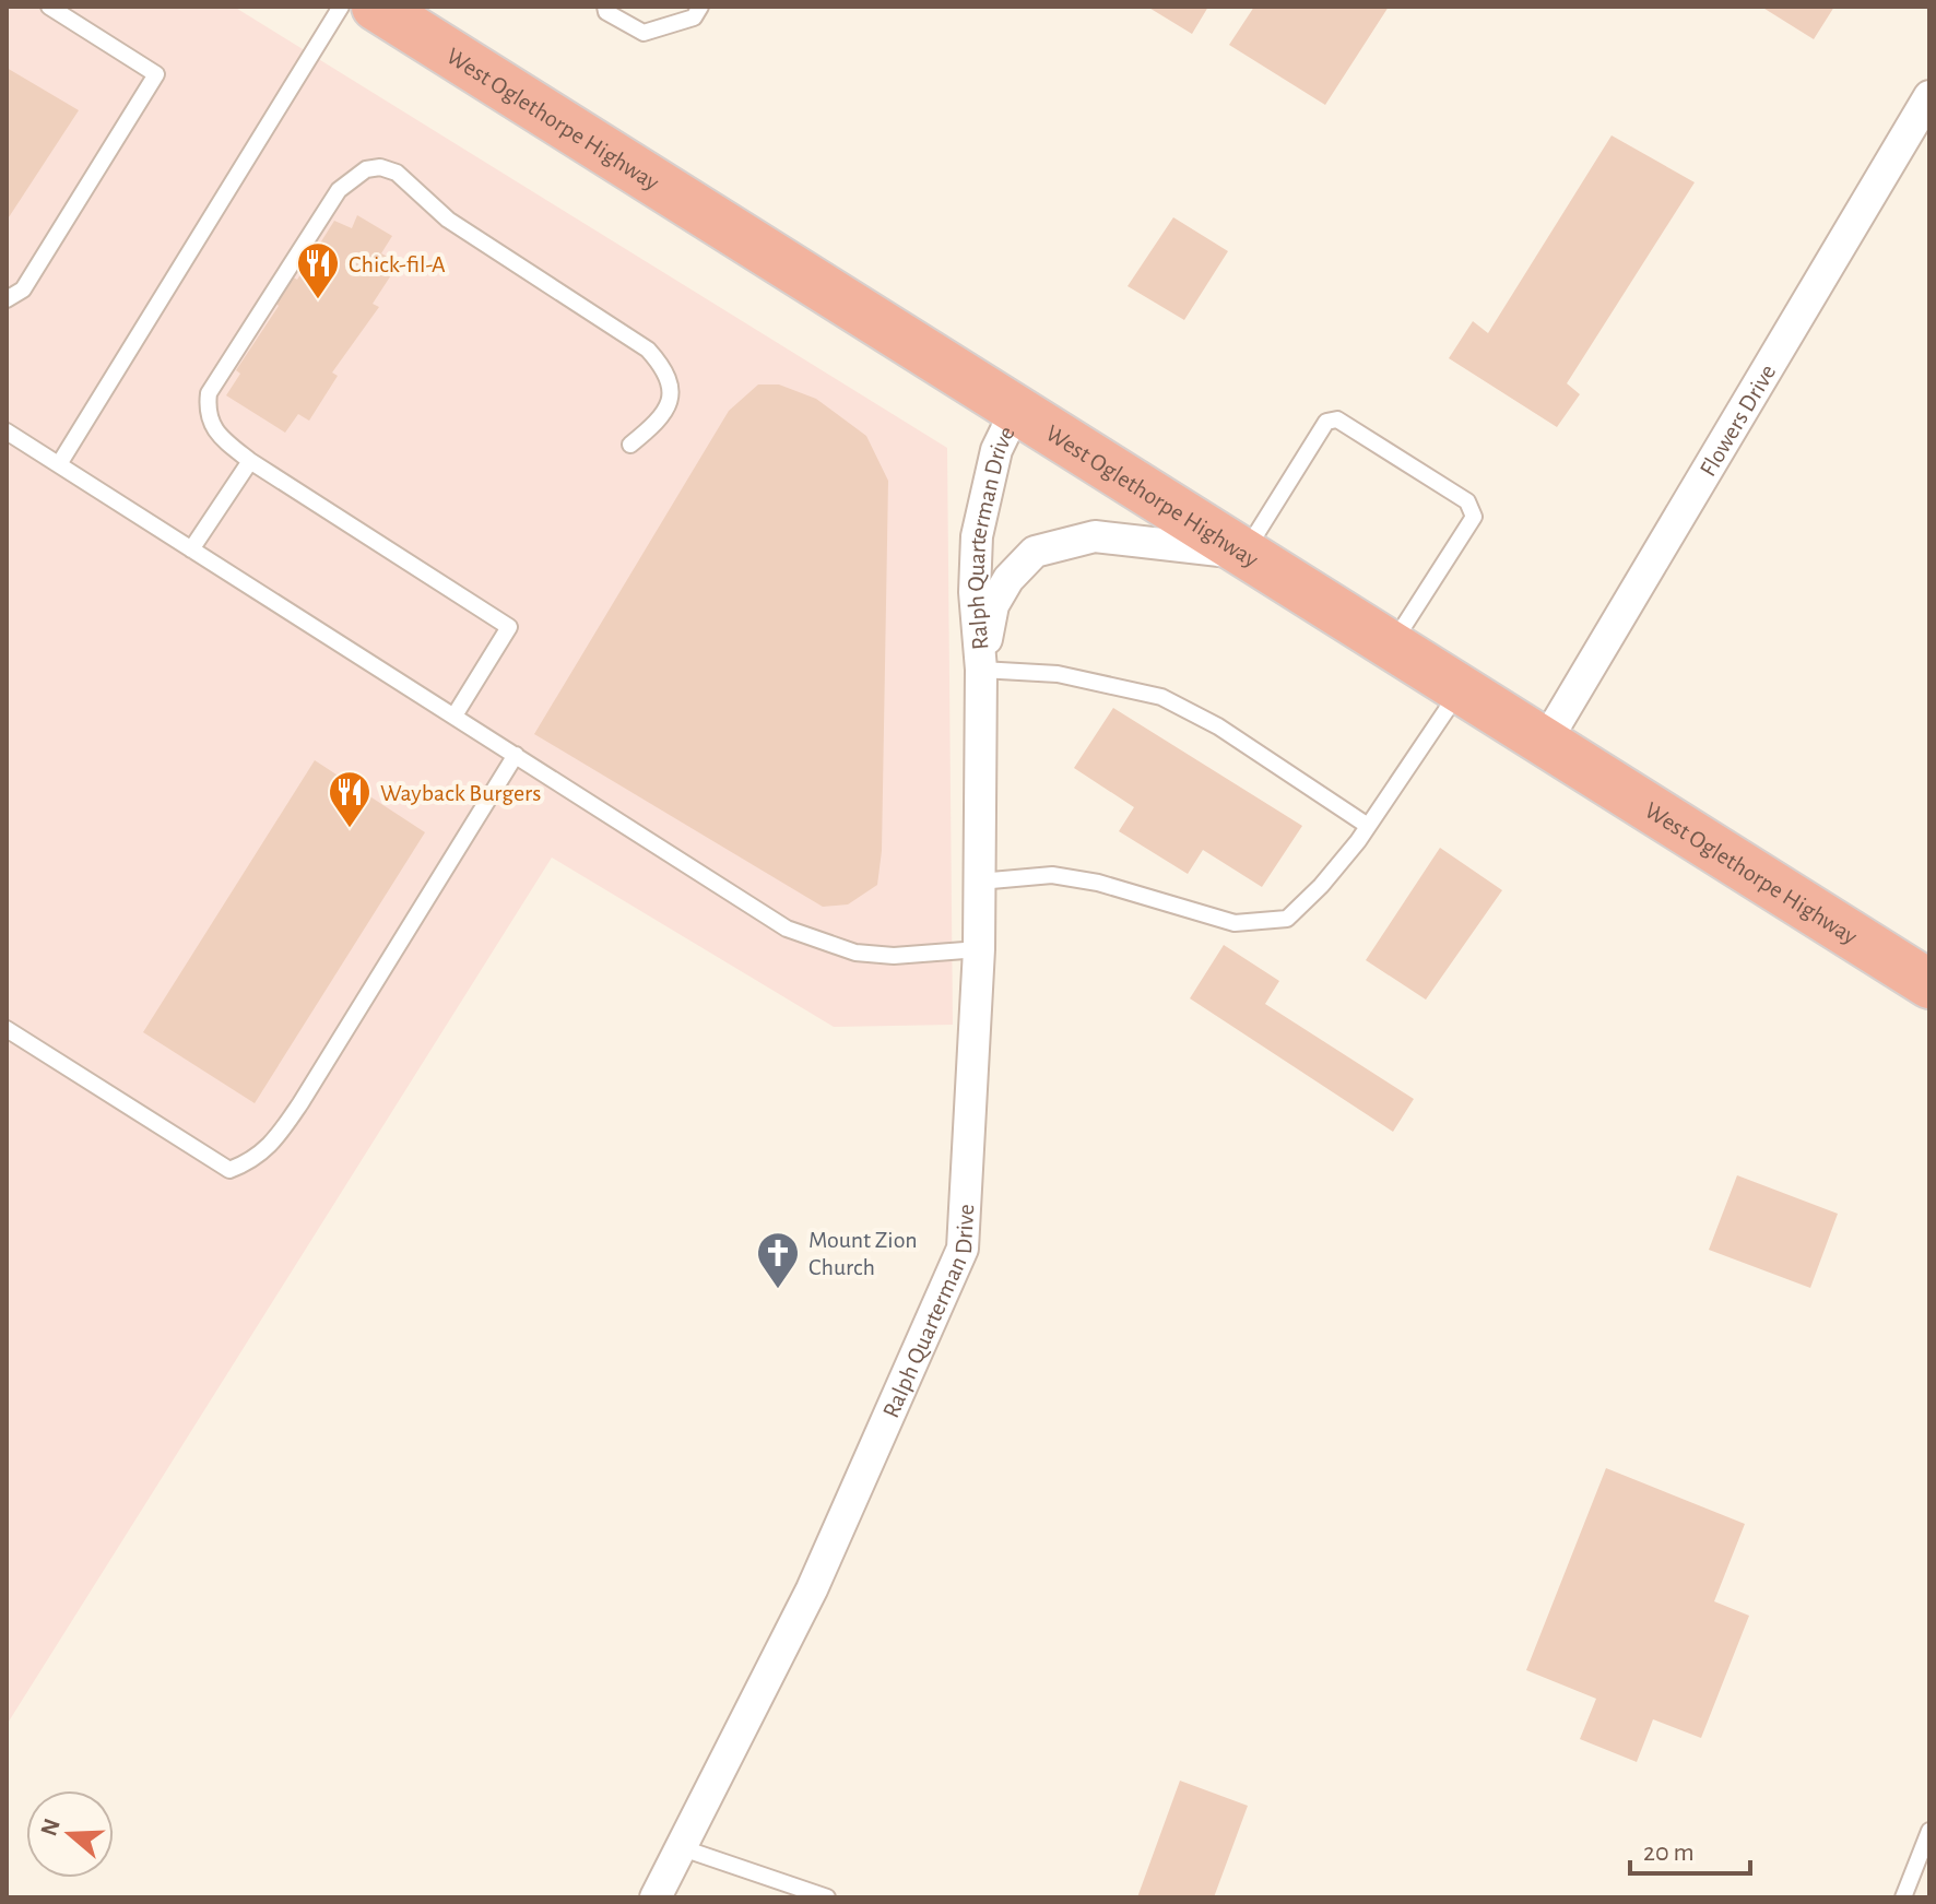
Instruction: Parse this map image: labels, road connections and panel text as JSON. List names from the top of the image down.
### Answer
{
  "streets": {
    "highway": ["West Oglethorpe Highway"],
    "street": ["Flowers Drive", "Ralph Quarterman Drive"]
  },
  "crossings": [
    ["West Oglethorpe Highway", "Flowers Drive"],
    ["West Oglethorpe Highway", "Ralph Quarterman Drive"]
  ],
  "places": {
    "restaurant": ["Chick-fil-A", "Wayback Burgers"],
    "church": ["Mount Zion Church"]
  },
  "scale_bar": "20 m",
  "north": "left"
}
